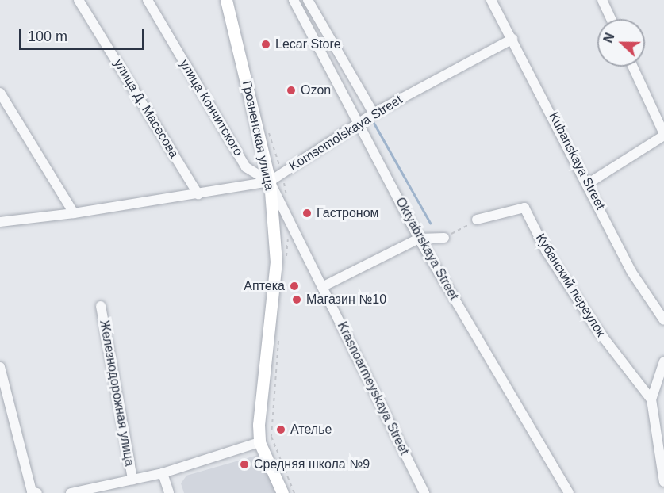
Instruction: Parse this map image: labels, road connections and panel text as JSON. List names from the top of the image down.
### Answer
{
  "streets": {
    "main road": ["Грозненская улица"],
    "street": [
      "улица Кончитского",
      "улица Д. Масесова",
      "Komsomolskaya Street",
      "Kubanskaya Street",
      "Oktyabrskaya Street",
      "Кубанский переулок",
      "Krasnoarmeyskaya Street",
      "Железнодорожная улица"
    ]
  },
  "crossings": [
    ["улица Кончитского", "Komsomolskaya Street"],
    ["улица Кончитского", "Грозненская улица"],
    ["улица Кончитского", "Krasnoarmeyskaya Street"],
    ["улица Д. Масесова", "Komsomolskaya Street"],
    ["Komsomolskaya Street", "Грозненская улица"],
    ["Komsomolskaya Street", "Kubanskaya Street"],
    ["Komsomolskaya Street", "Oktyabrskaya Street"],
    ["Komsomolskaya Street", "Krasnoarmeyskaya Street"],
    ["Грозненская улица", "Krasnoarmeyskaya Street"],
    ["Грозненская улица", "Железнодорожная улица"]
  ],
  "places": [
    "Lecar Store",
    "Ozon",
    "Гастроном",
    "Аптека",
    "Магазин №10",
    "Ателье",
    "Средняя школа №9"
  ],
  "scale_bar": "100 m",
  "north": "left"
}
